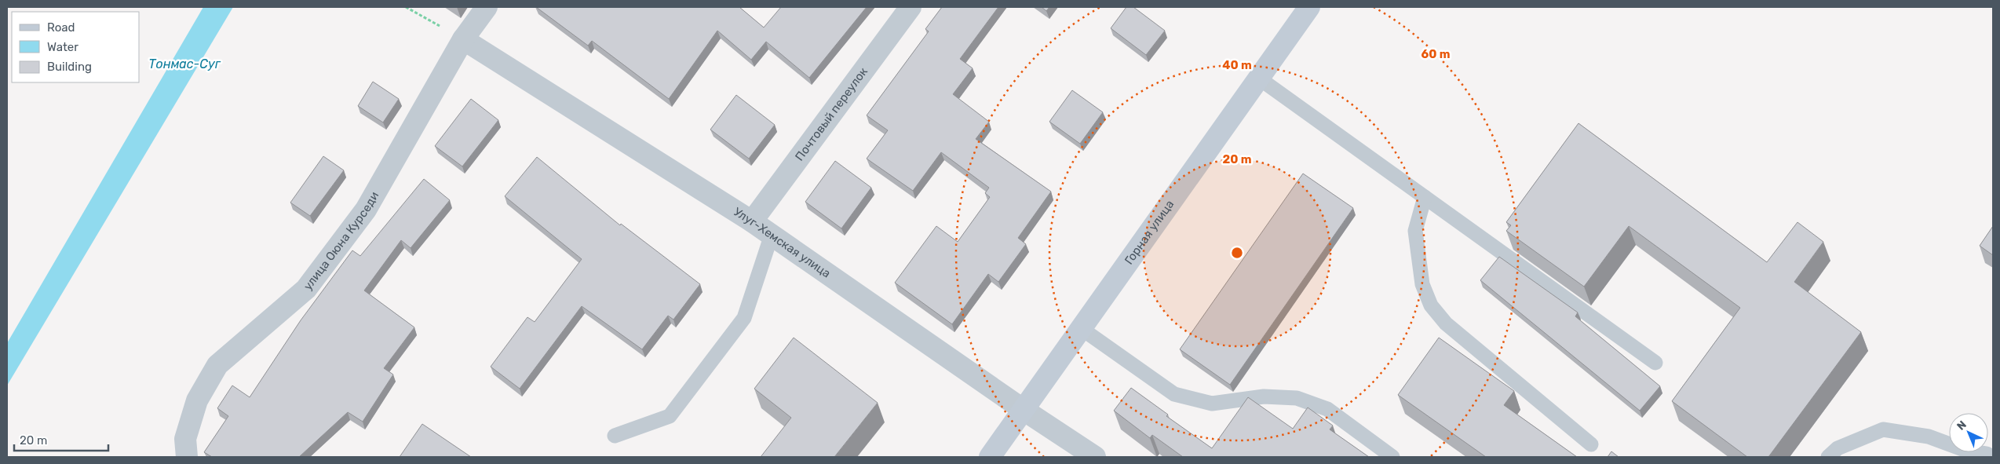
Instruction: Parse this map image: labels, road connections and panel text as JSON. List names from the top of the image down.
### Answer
{
  "streets": {
    "street": [
      "Почтовый переулок",
      "Горная улица",
      "улица Оюна Курседи",
      "Улуг-Хемская улица"
    ]
  },
  "crossings": [
    ["Почтовый переулок", "Улуг-Хемская улица"],
    ["Горная улица", "Улуг-Хемская улица"],
    ["улица Оюна Курседи", "Улуг-Хемская улица"]
  ],
  "water": ["Тонмас-Суг"],
  "legend": ["Road", "Water", "Building"],
  "scale_bar": "20 m",
  "north": "top left",
  "rings": ["60 m", "40 m", "20 m"]
}
